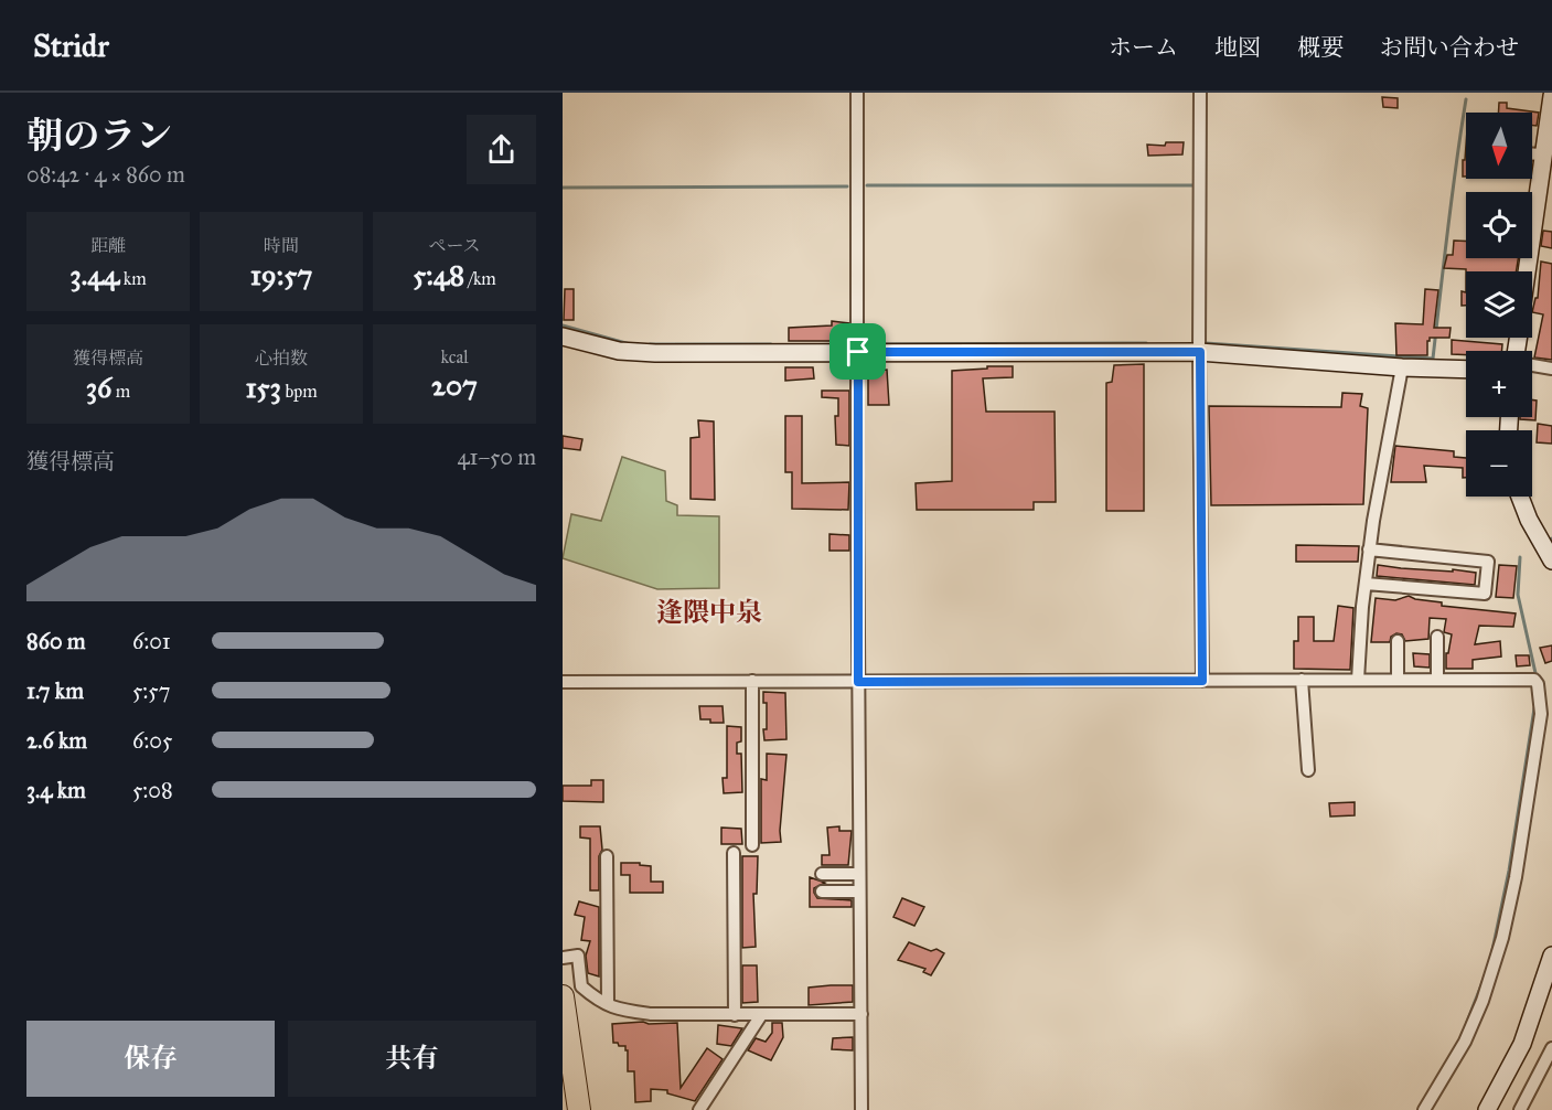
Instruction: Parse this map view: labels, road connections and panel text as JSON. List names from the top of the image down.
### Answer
{
  "districts": ["逢隈中泉"],
  "north": "bottom",
  "page": {
    "header": "Stridr",
    "nav": [
      "ホーム",
      "地図",
      "概要",
      "お問い合わせ"
    ],
    "heading": ["朝のラン", "08:42 · 4 × 860 m"],
    "map_buttons": ["+", "−"],
    "stats": [
      ["距離", "3.44 km"],
      ["時間", "19:57"],
      ["ペース", "5:48 /km"],
      ["獲得標高", "36 m"],
      ["心拍数", "153 bpm"],
      ["kcal", "207"]
    ],
    "chart": ["獲得標高", "41–50 m"],
    "list": [
      {
        "name": "860 m",
        "note": "6:01"
      },
      {
        "name": "1.7 km",
        "note": "5:57"
      },
      {
        "name": "2.6 km",
        "note": "6:05"
      },
      {
        "name": "3.4 km",
        "note": "5:08"
      }
    ],
    "buttons": ["保存", "共有"]
  }
}
